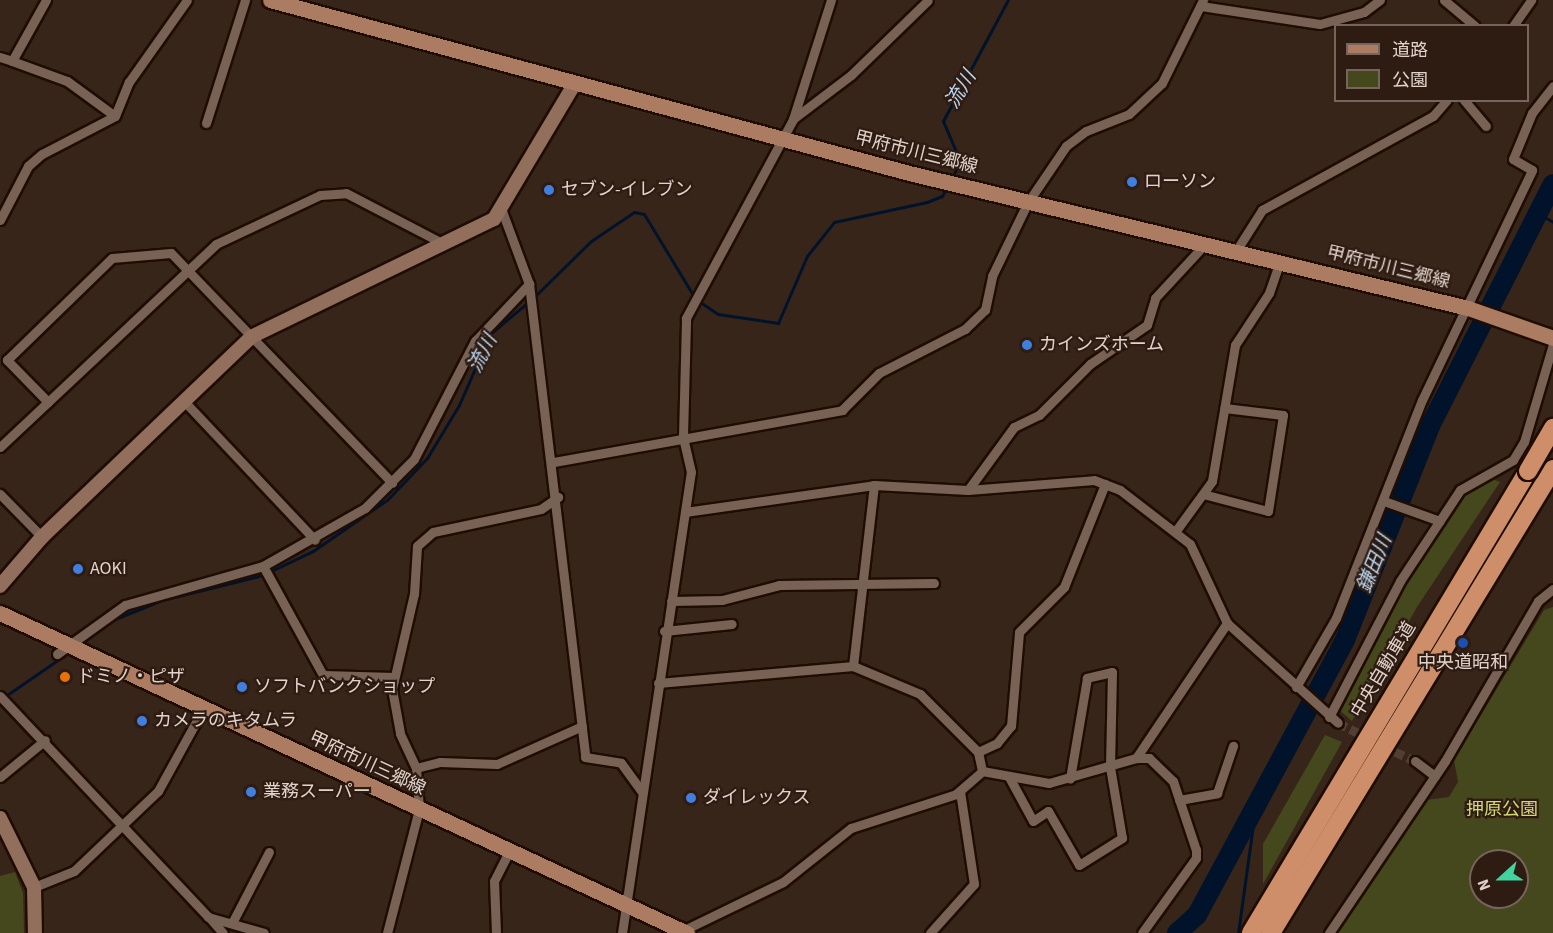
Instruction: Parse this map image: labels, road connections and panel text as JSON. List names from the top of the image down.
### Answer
{
  "streets": {
    "highway": ["中央自動車道"],
    "main road": ["甲府市川三郷線"]
  },
  "water": ["流川", "鎌田川"],
  "parks": ["押原公園"],
  "places": [
    "ローソン",
    "セブン-イレブン",
    "カインズホーム",
    "AOKI",
    "中央道昭和",
    "ドミノ・ピザ",
    "ソフトバンクショップ",
    "カメラのキタムラ",
    "業務スーパー",
    "ダイレックス"
  ],
  "legend": ["道路", "公園"],
  "north": "left"
}
